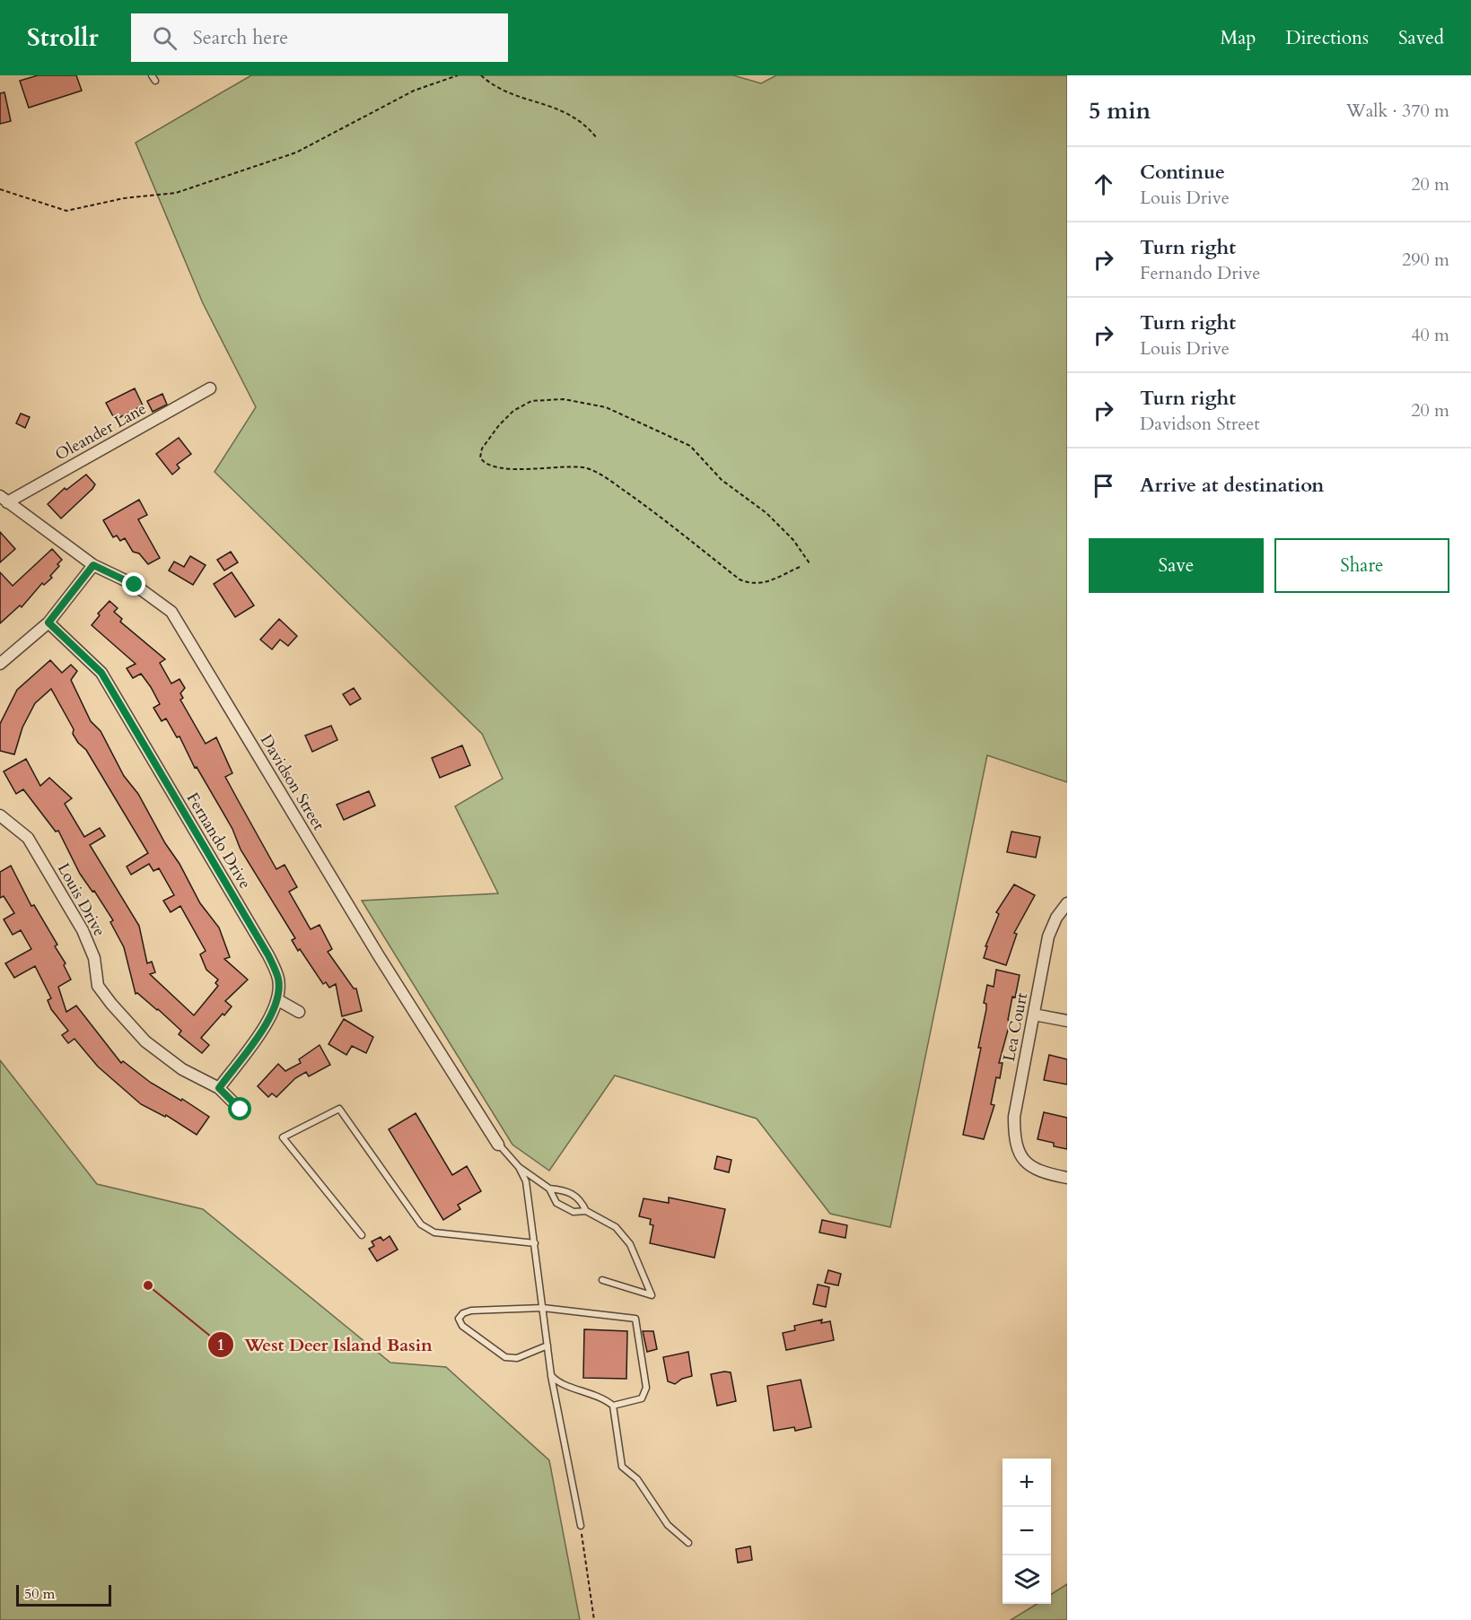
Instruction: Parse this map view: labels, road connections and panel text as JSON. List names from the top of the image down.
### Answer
{
  "streets": {
    "street": [
      "Oleander Lane",
      "Davidson Street",
      "Fernando Drive",
      "Louis Drive",
      "Lea Court"
    ]
  },
  "crossings": [
    ["Oleander Lane", "Davidson Street"]
  ],
  "places": ["West Deer Island Basin"],
  "scale_bar": "50 m",
  "page": {
    "header": "Strollr",
    "search": "Search here",
    "nav": ["Map", "Directions", "Saved"],
    "heading": ["5 min", "Walk · 370 m"],
    "list": [
      ["Continue", "Louis Drive", "20 m"],
      ["Turn right", "Fernando Drive", "290 m"],
      ["Turn right", "Louis Drive", "40 m"],
      ["Turn right", "Davidson Street", "20 m"],
      "Arrive at destination"
    ],
    "buttons": ["Save", "Share"],
    "map_buttons": ["+", "−"],
    "scale": "50 m"
  }
}
